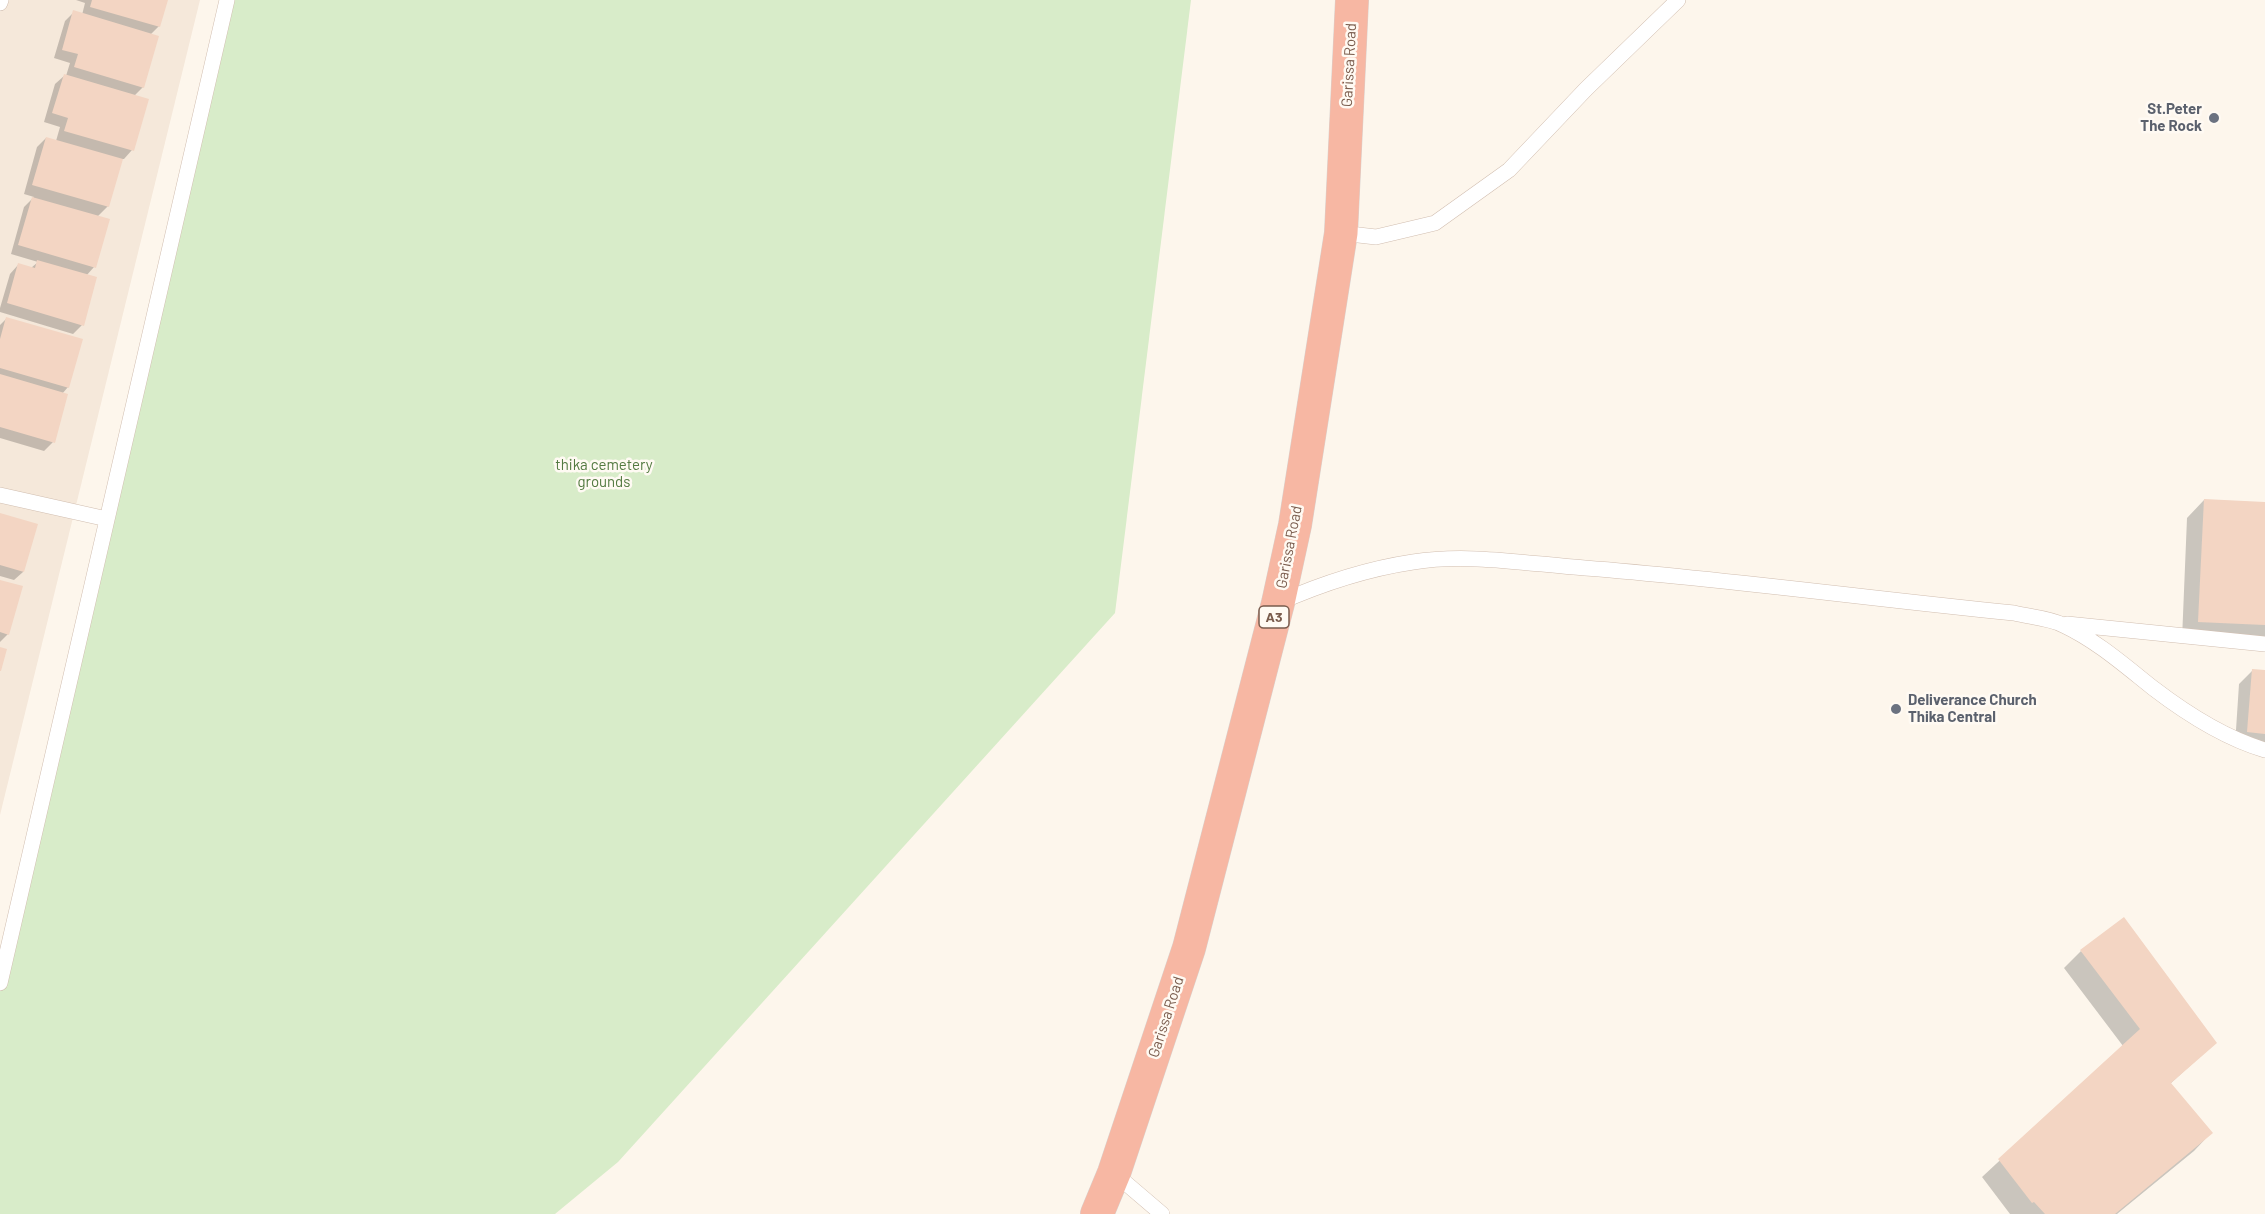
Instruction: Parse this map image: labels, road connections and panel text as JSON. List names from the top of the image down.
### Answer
{
  "streets": {
    "highway": ["Garissa Road", "A3"]
  },
  "parks": ["thika cemetery grounds"],
  "places": ["St.Peter The Rock", "Deliverance Church Thika Central"]
}
